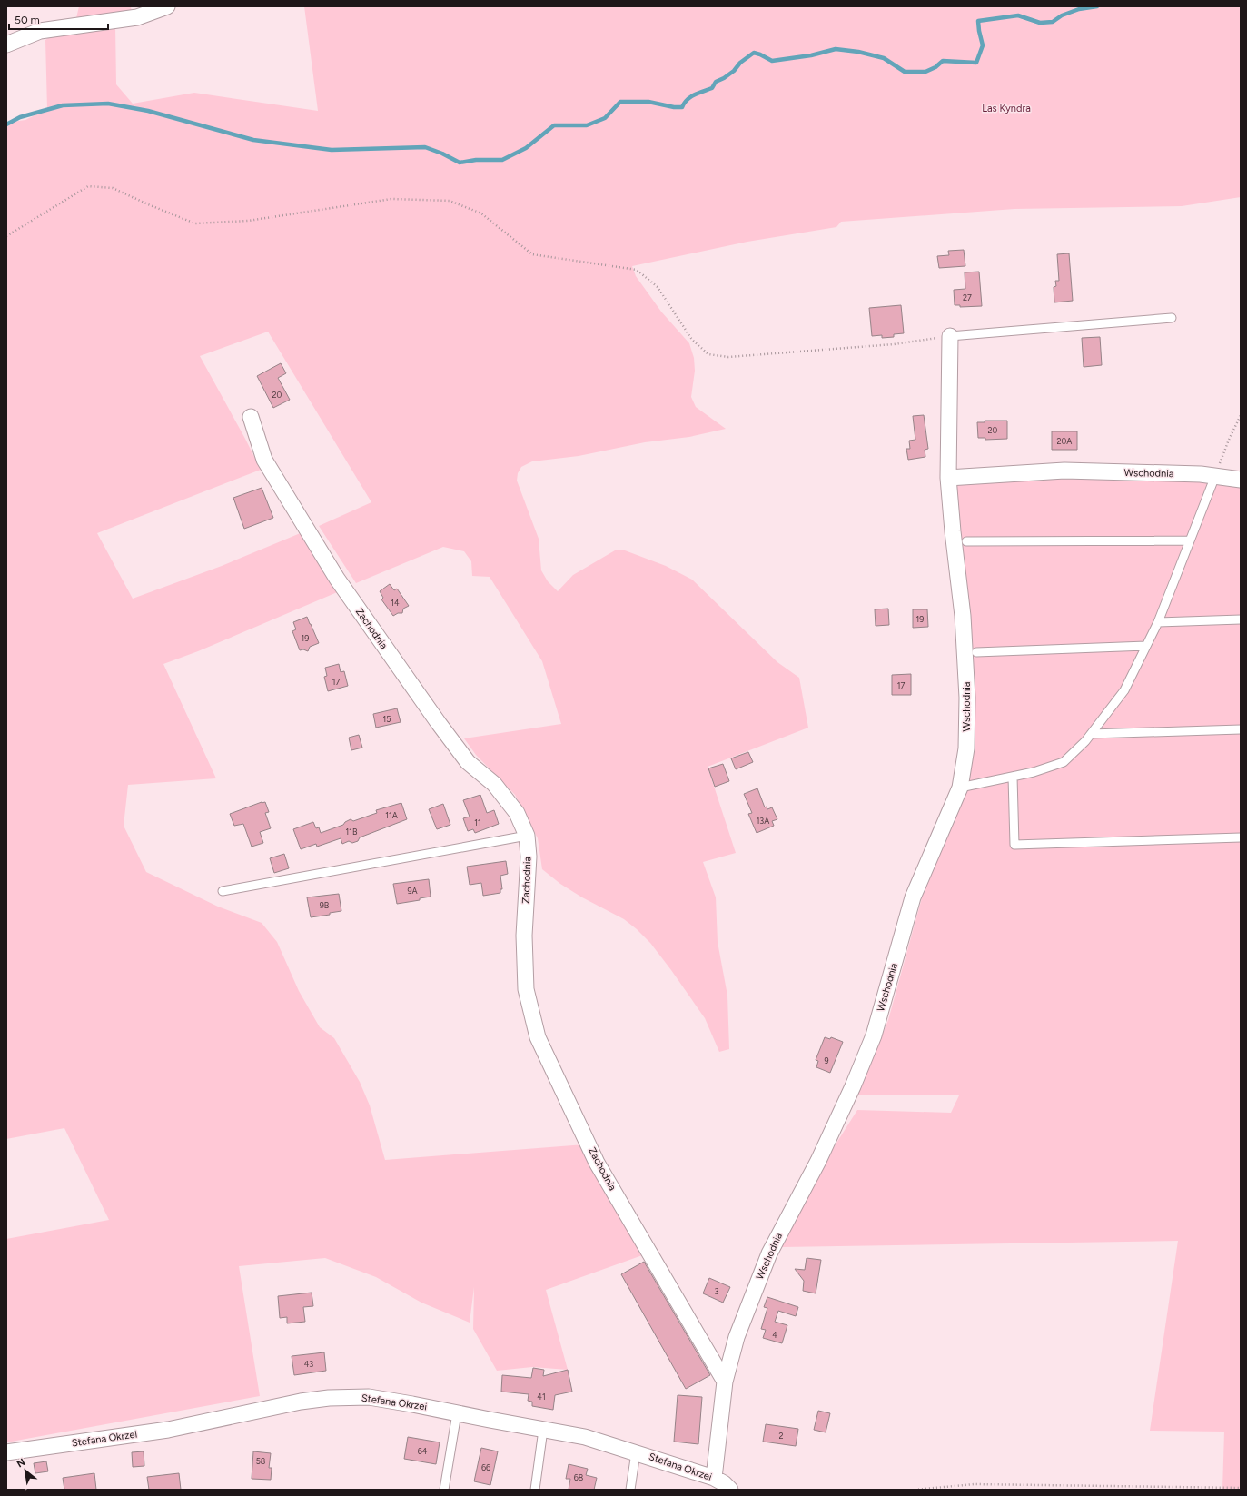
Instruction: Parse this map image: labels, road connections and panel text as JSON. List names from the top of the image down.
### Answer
{
  "streets": {
    "street": ["Wschodnia", "Zachodnia", "Stefana Okrzei"]
  },
  "crossings": [
    ["Wschodnia", "Zachodnia"],
    ["Wschodnia", "Stefana Okrzei"]
  ],
  "parks": ["Las Kyndra"],
  "house_numbers": [
    "27",
    "20",
    "20",
    "20A",
    "14",
    "19",
    "19",
    "17",
    "17",
    "15",
    "11A",
    "13A",
    "11",
    "11B",
    "9A",
    "9B",
    "9",
    "3",
    "4",
    "43",
    "41",
    "2",
    "64",
    "58",
    "66",
    "68"
  ],
  "scale_bar": "50 m",
  "north": "top left"
}
